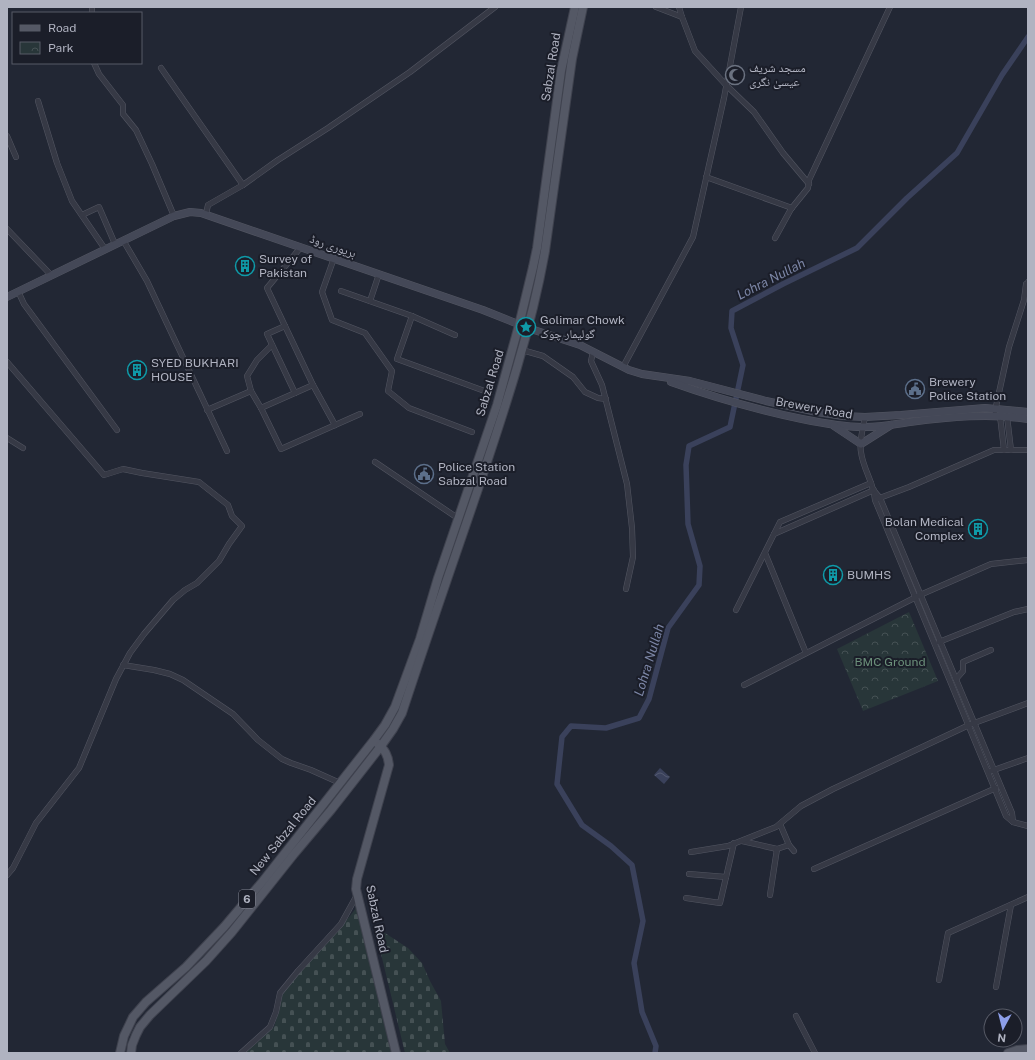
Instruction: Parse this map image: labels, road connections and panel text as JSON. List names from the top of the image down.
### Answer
{
  "streets": {
    "main road": [
      "Sabzal Road",
      "بریوری روڈ",
      "Brewery Road",
      "New Sabzal Road",
      "6"
    ]
  },
  "crossings": [
    ["Sabzal Road", "بریوری روڈ"],
    ["Sabzal Road", "New Sabzal Road"],
    ["بریوری روڈ", "Brewery Road"]
  ],
  "water": ["Lohra Nullah"],
  "parks": ["BMC Ground"],
  "places": {
    "mosque": ["مسجد شریف عیسیٰ نگری"],
    "building": [
      "Survey of Pakistan",
      "SYED BUKHARI HOUSE",
      "Bolan Medical Complex",
      "BUMHS"
    ],
    "place": ["Golimar Chowk گولیمار چوک"],
    "public building": ["Brewery Police Station", "Police Station Sabzal Road"]
  },
  "legend": ["Road", "Park"],
  "north": "bottom"
}
